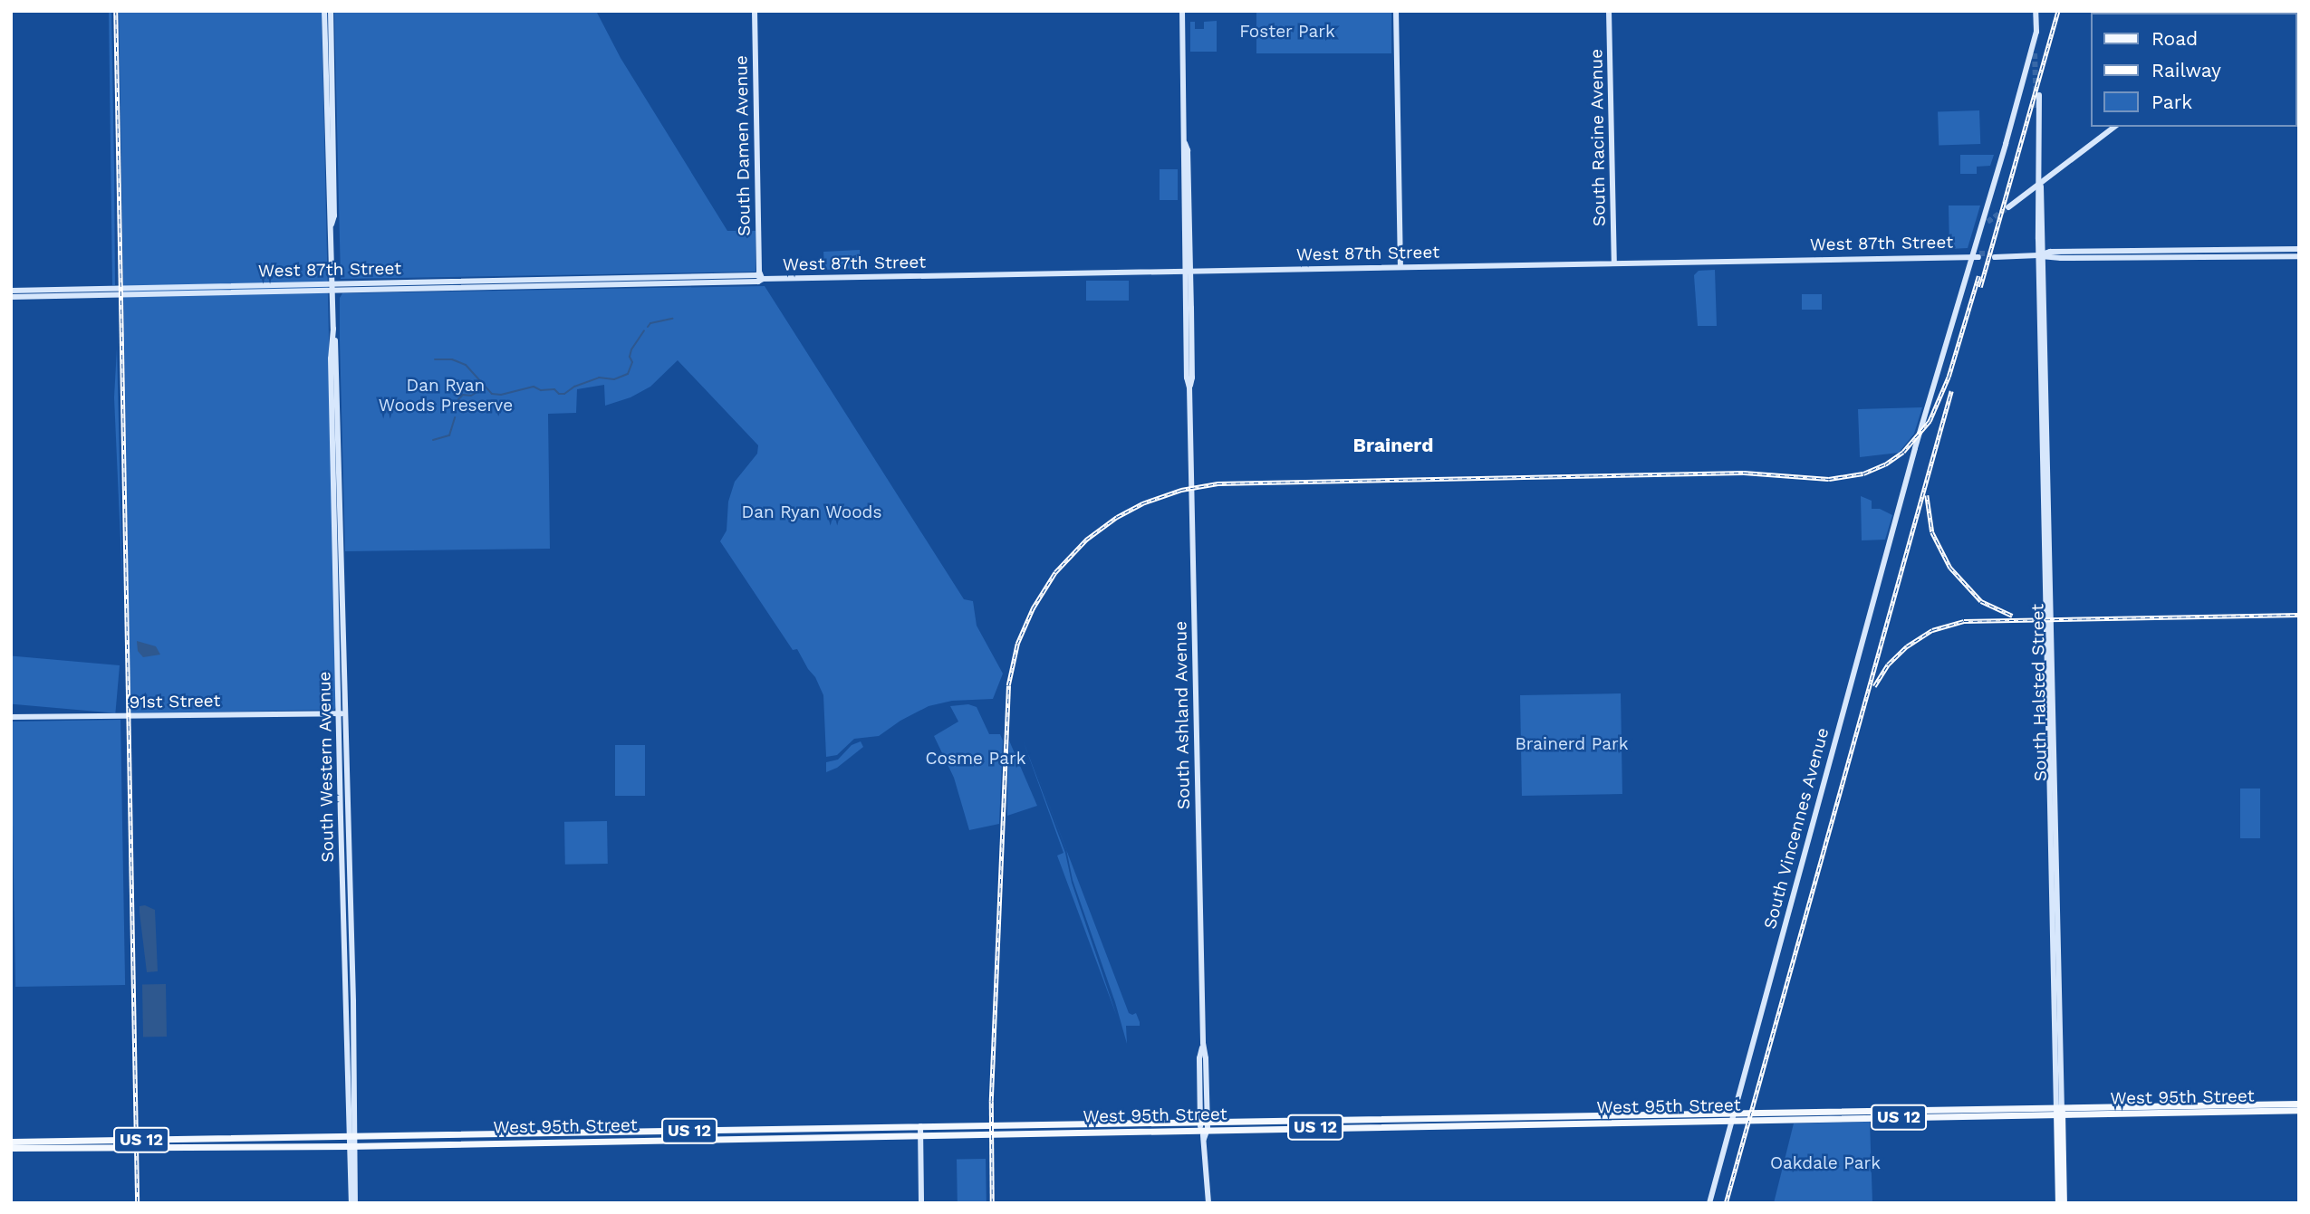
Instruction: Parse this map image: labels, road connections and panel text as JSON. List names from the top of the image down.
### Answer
{
  "streets": {
    "main road": [
      "South Racine Avenue",
      "South Damen Avenue",
      "West 87th Street",
      "South Halsted Street",
      "91st Street",
      "South Ashland Avenue",
      "South Western Avenue",
      "South Vincennes Avenue",
      "West 95th Street",
      "US 12"
    ]
  },
  "crossings": [
    ["South Racine Avenue", "West 87th Street"],
    ["South Damen Avenue", "West 87th Street"],
    ["West 87th Street", "South Ashland Avenue"],
    ["West 87th Street", "South Western Avenue"],
    ["West 87th Street", "South Vincennes Avenue"],
    ["South Halsted Street", "West 95th Street"],
    ["91st Street", "South Western Avenue"],
    ["South Ashland Avenue", "West 95th Street"],
    ["South Western Avenue", "West 95th Street"],
    ["South Vincennes Avenue", "West 95th Street"]
  ],
  "districts": ["Brainerd"],
  "parks": [
    "Foster Park",
    "Dan Ryan Woods Preserve",
    "Dan Ryan Woods",
    "Brainerd Park",
    "Cosme Park",
    "Oakdale Park"
  ],
  "legend": ["Road", "Railway", "Park"]
}
